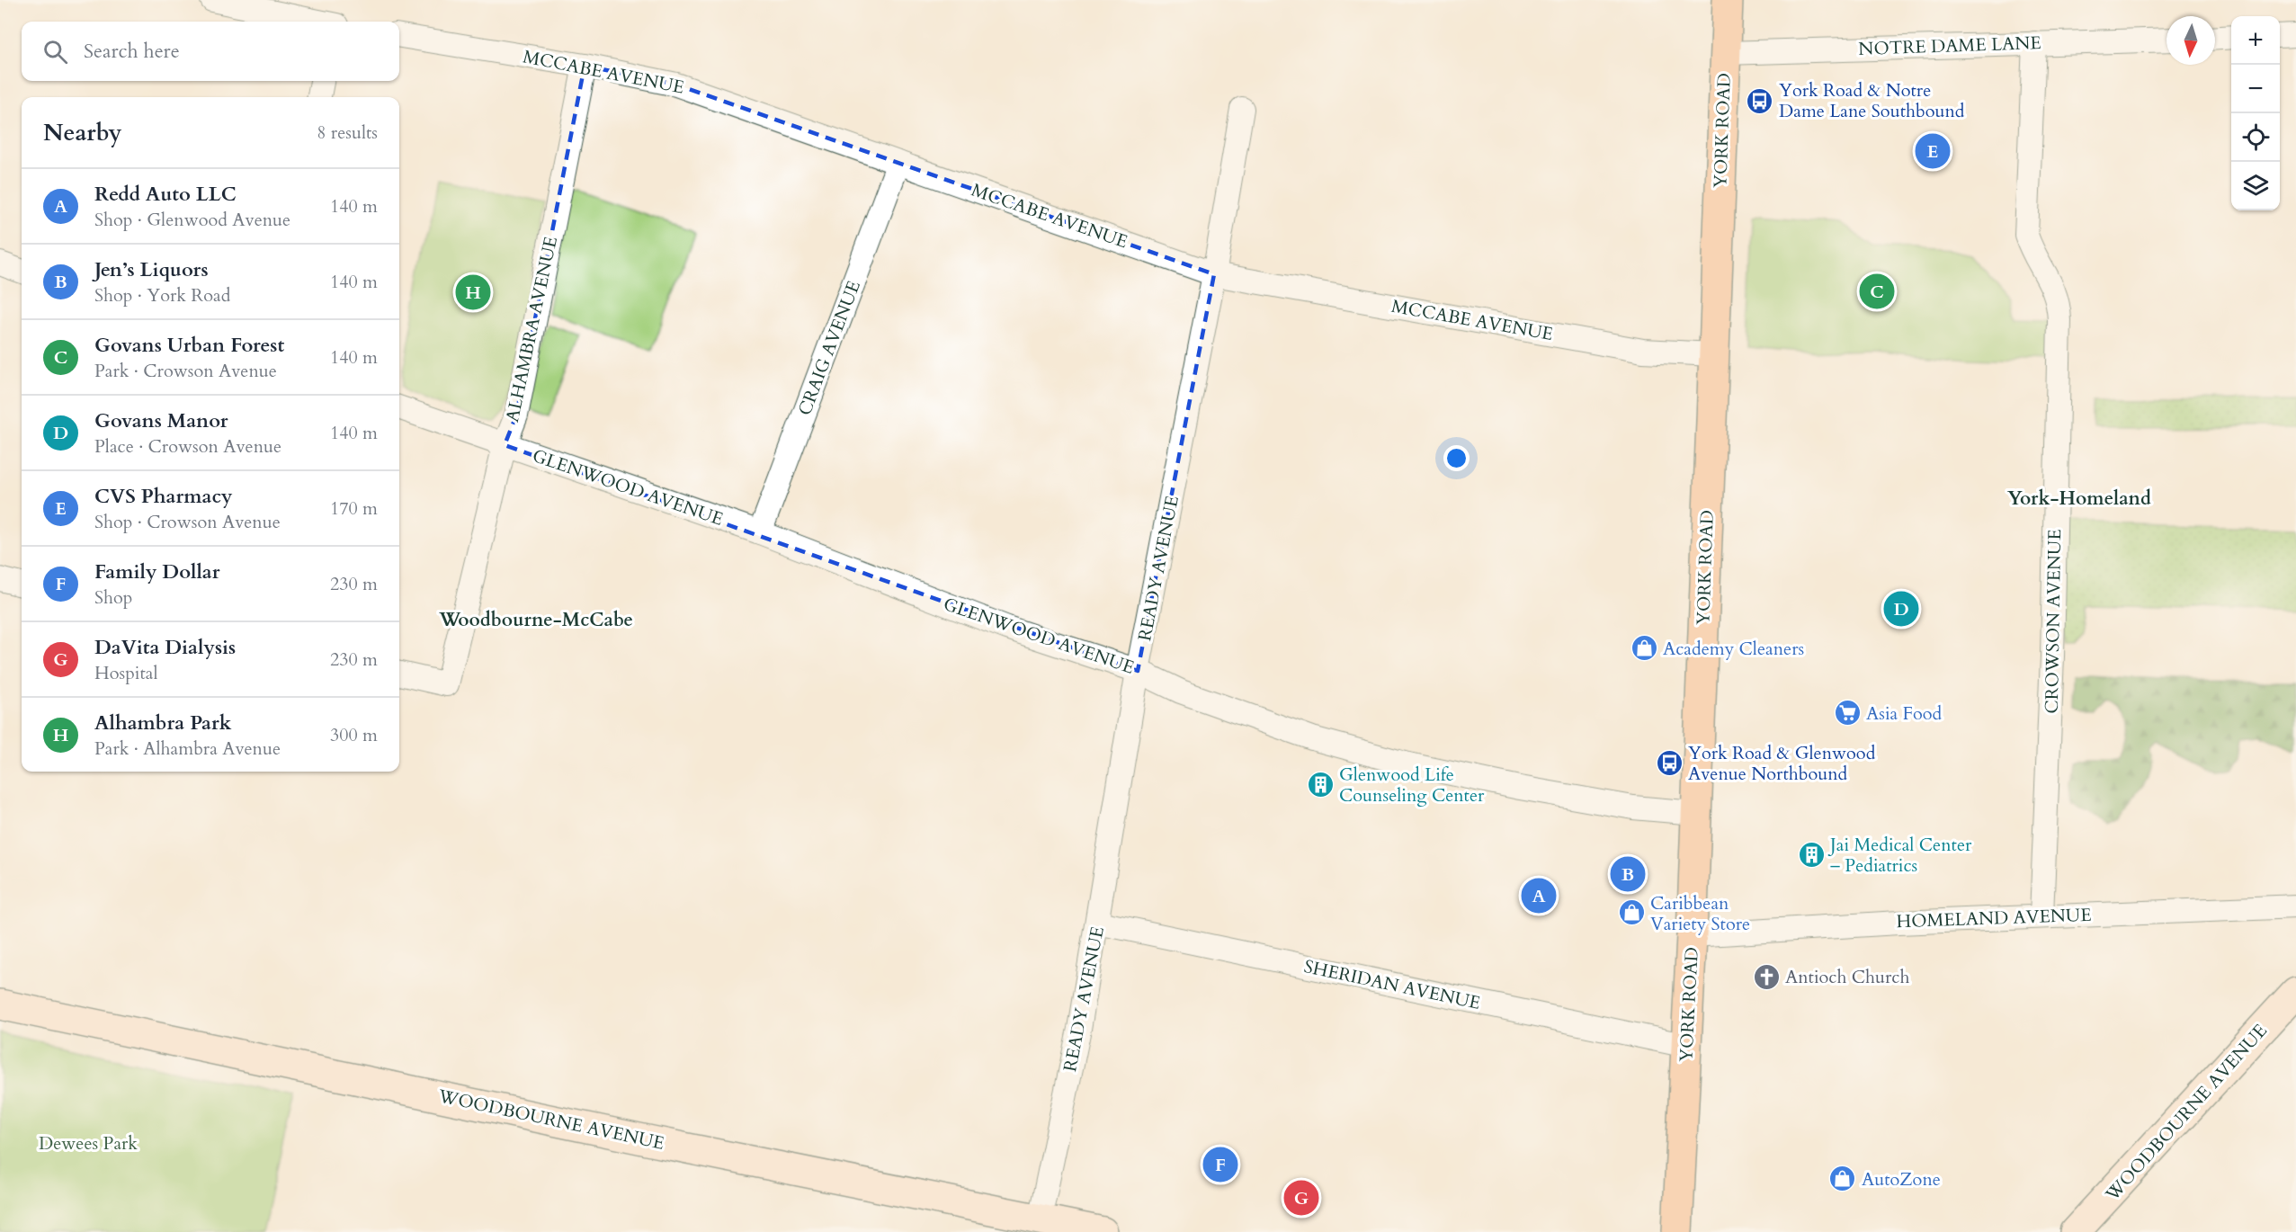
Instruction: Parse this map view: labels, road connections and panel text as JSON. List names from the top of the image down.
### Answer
{
  "streets": {
    "main road": ["YORK ROAD"],
    "street": [
      "NOTRE DAME LANE",
      "MCCABE AVENUE",
      "ALHAMBRA AVENUE",
      "CRAIG AVENUE",
      "GLENWOOD AVENUE",
      "READY AVENUE",
      "CROWSON AVENUE",
      "HOMELAND AVENUE",
      "SHERIDAN AVENUE",
      "WOODBOURNE AVENUE"
    ]
  },
  "crossings": [
    ["NOTRE DAME LANE", "YORK ROAD"],
    ["NOTRE DAME LANE", "CROWSON AVENUE"],
    ["MCCABE AVENUE", "YORK ROAD"],
    ["MCCABE AVENUE", "ALHAMBRA AVENUE"],
    ["MCCABE AVENUE", "CRAIG AVENUE"],
    ["MCCABE AVENUE", "READY AVENUE"],
    ["YORK ROAD", "GLENWOOD AVENUE"],
    ["YORK ROAD", "HOMELAND AVENUE"],
    ["YORK ROAD", "SHERIDAN AVENUE"],
    ["ALHAMBRA AVENUE", "GLENWOOD AVENUE"],
    ["CRAIG AVENUE", "GLENWOOD AVENUE"],
    ["GLENWOOD AVENUE", "READY AVENUE"],
    ["READY AVENUE", "SHERIDAN AVENUE"],
    ["READY AVENUE", "WOODBOURNE AVENUE"],
    ["CROWSON AVENUE", "HOMELAND AVENUE"]
  ],
  "districts": ["York-Homeland", "Woodbourne-McCabe"],
  "parks": ["Dewees Park"],
  "places": {
    "bus stop": ["York Road & Notre Dame Lane Southbound", "York Road & Glenwood Avenue Northbound"],
    "shop": ["Academy Cleaners", "Caribbean Variety Store", "AutoZone"],
    "supermarket": ["Asia Food"],
    "building": ["Glenwood Life Counseling Center", "Jai Medical Center – Pediatrics"],
    "church": ["Antioch Church"]
  },
  "north": "bottom",
  "page": {
    "map_buttons": ["+", "−"],
    "search": "Search here",
    "heading": ["Nearby", "8 results"],
    "pins": [
      "E",
      "C",
      "H",
      "D",
      "B",
      "A",
      "F",
      "G"
    ],
    "list": [
      {
        "mark": "A",
        "name": "Redd Auto LLC",
        "note": "Shop · Glenwood Avenue",
        "value": "140 m"
      },
      {
        "mark": "B",
        "name": "Jen’s Liquors",
        "note": "Shop · York Road",
        "value": "140 m"
      },
      {
        "mark": "C",
        "name": "Govans Urban Forest",
        "note": "Park · Crowson Avenue",
        "value": "140 m"
      },
      {
        "mark": "D",
        "name": "Govans Manor",
        "note": "Place · Crowson Avenue",
        "value": "140 m"
      },
      {
        "mark": "E",
        "name": "CVS Pharmacy",
        "note": "Shop · Crowson Avenue",
        "value": "170 m"
      },
      {
        "mark": "F",
        "name": "Family Dollar",
        "note": "Shop",
        "value": "230 m"
      },
      {
        "mark": "G",
        "name": "DaVita Dialysis",
        "note": "Hospital",
        "value": "230 m"
      },
      {
        "mark": "H",
        "name": "Alhambra Park",
        "note": "Park · Alhambra Avenue",
        "value": "300 m"
      }
    ]
  }
}
